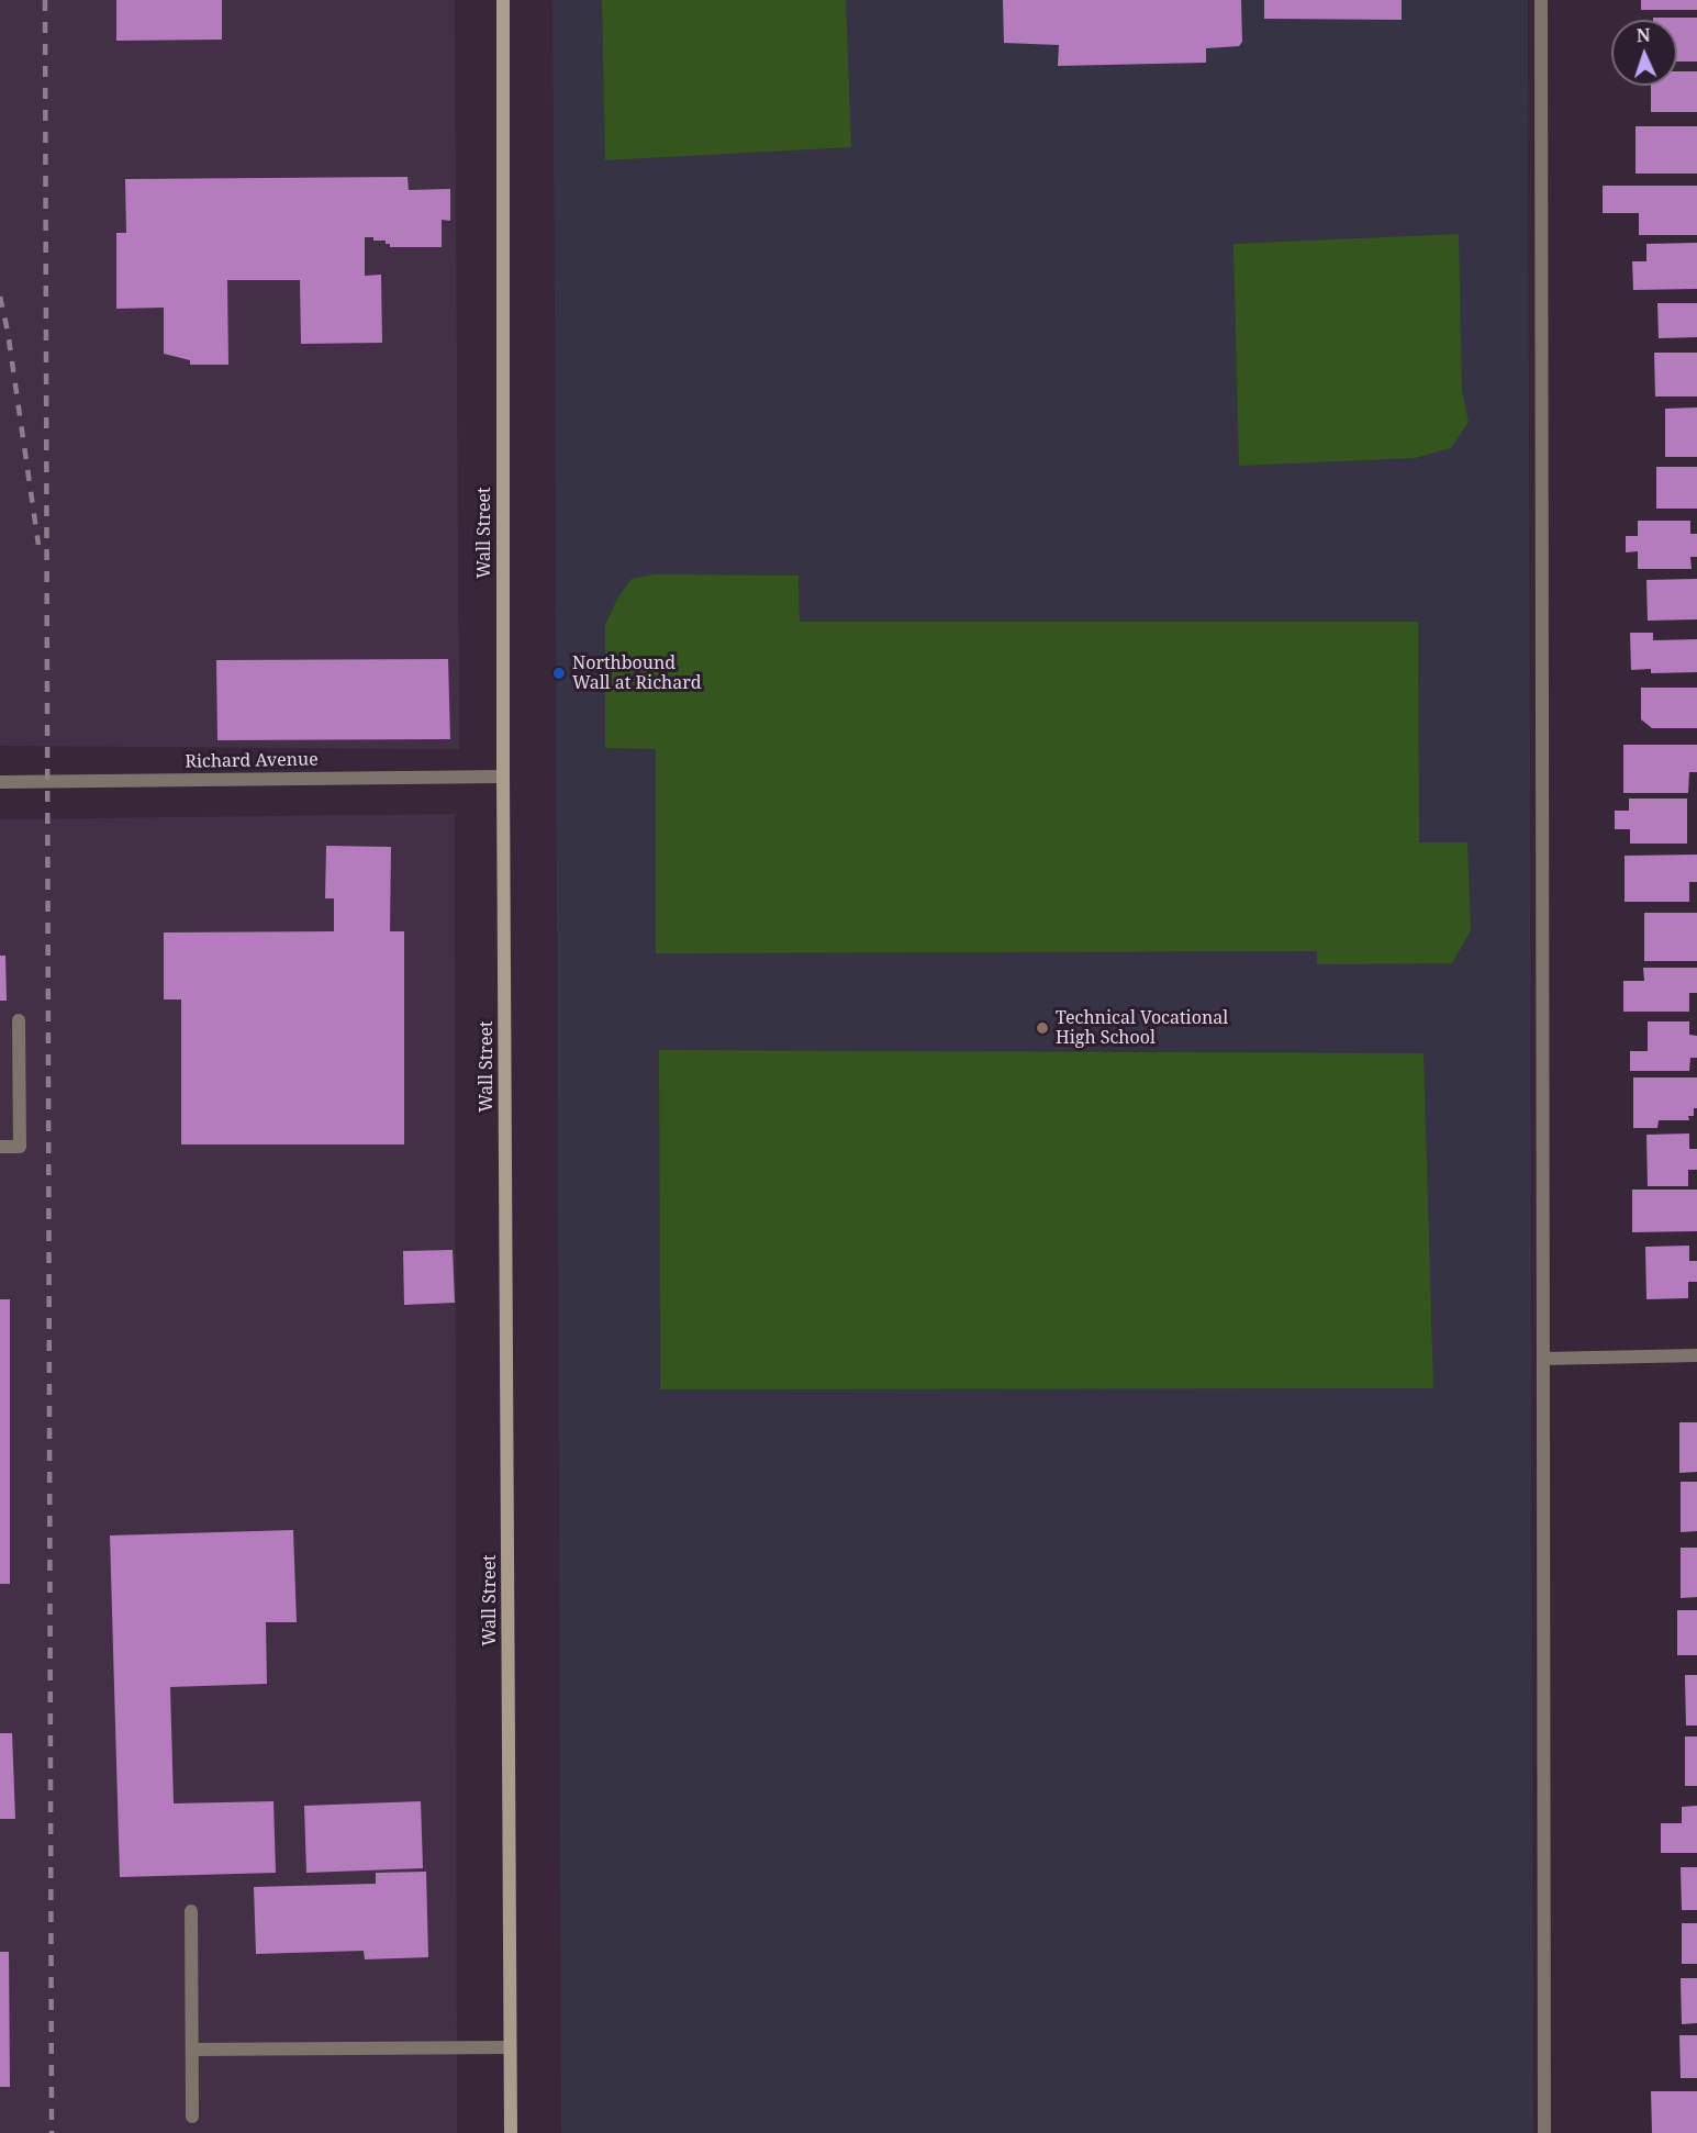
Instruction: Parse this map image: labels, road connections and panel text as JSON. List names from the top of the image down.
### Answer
{
  "streets": {
    "main road": ["Wall Street"],
    "street": ["Richard Avenue"]
  },
  "crossings": [
    ["Wall Street", "Richard Avenue"]
  ],
  "places": ["Northbound Wall at Richard", "Technical Vocational High School"],
  "north": "top"
}
